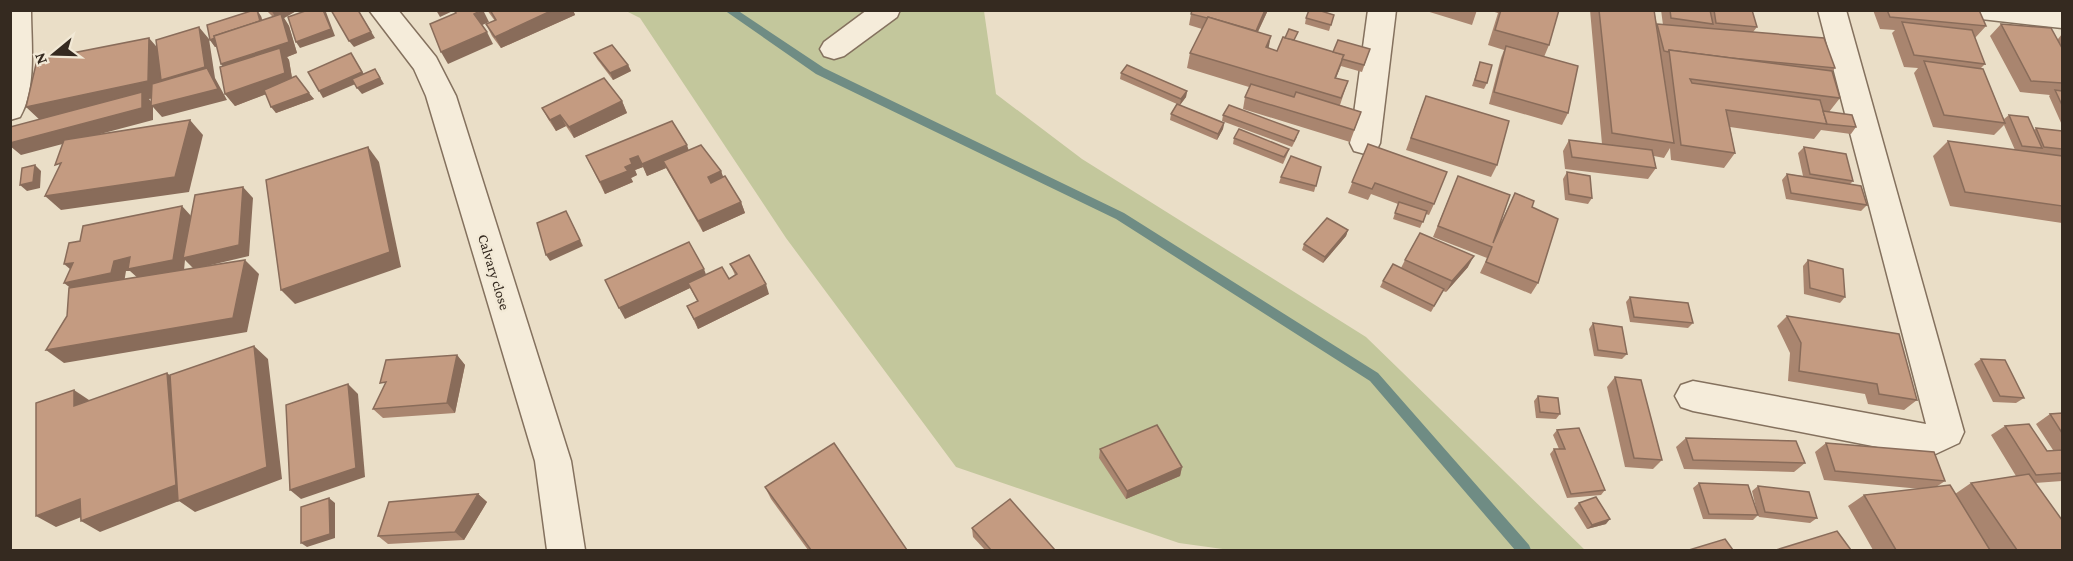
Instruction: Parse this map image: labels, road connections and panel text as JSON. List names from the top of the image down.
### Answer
{
  "streets": {
    "street": ["Calvary close"]
  },
  "north": "left"
}
